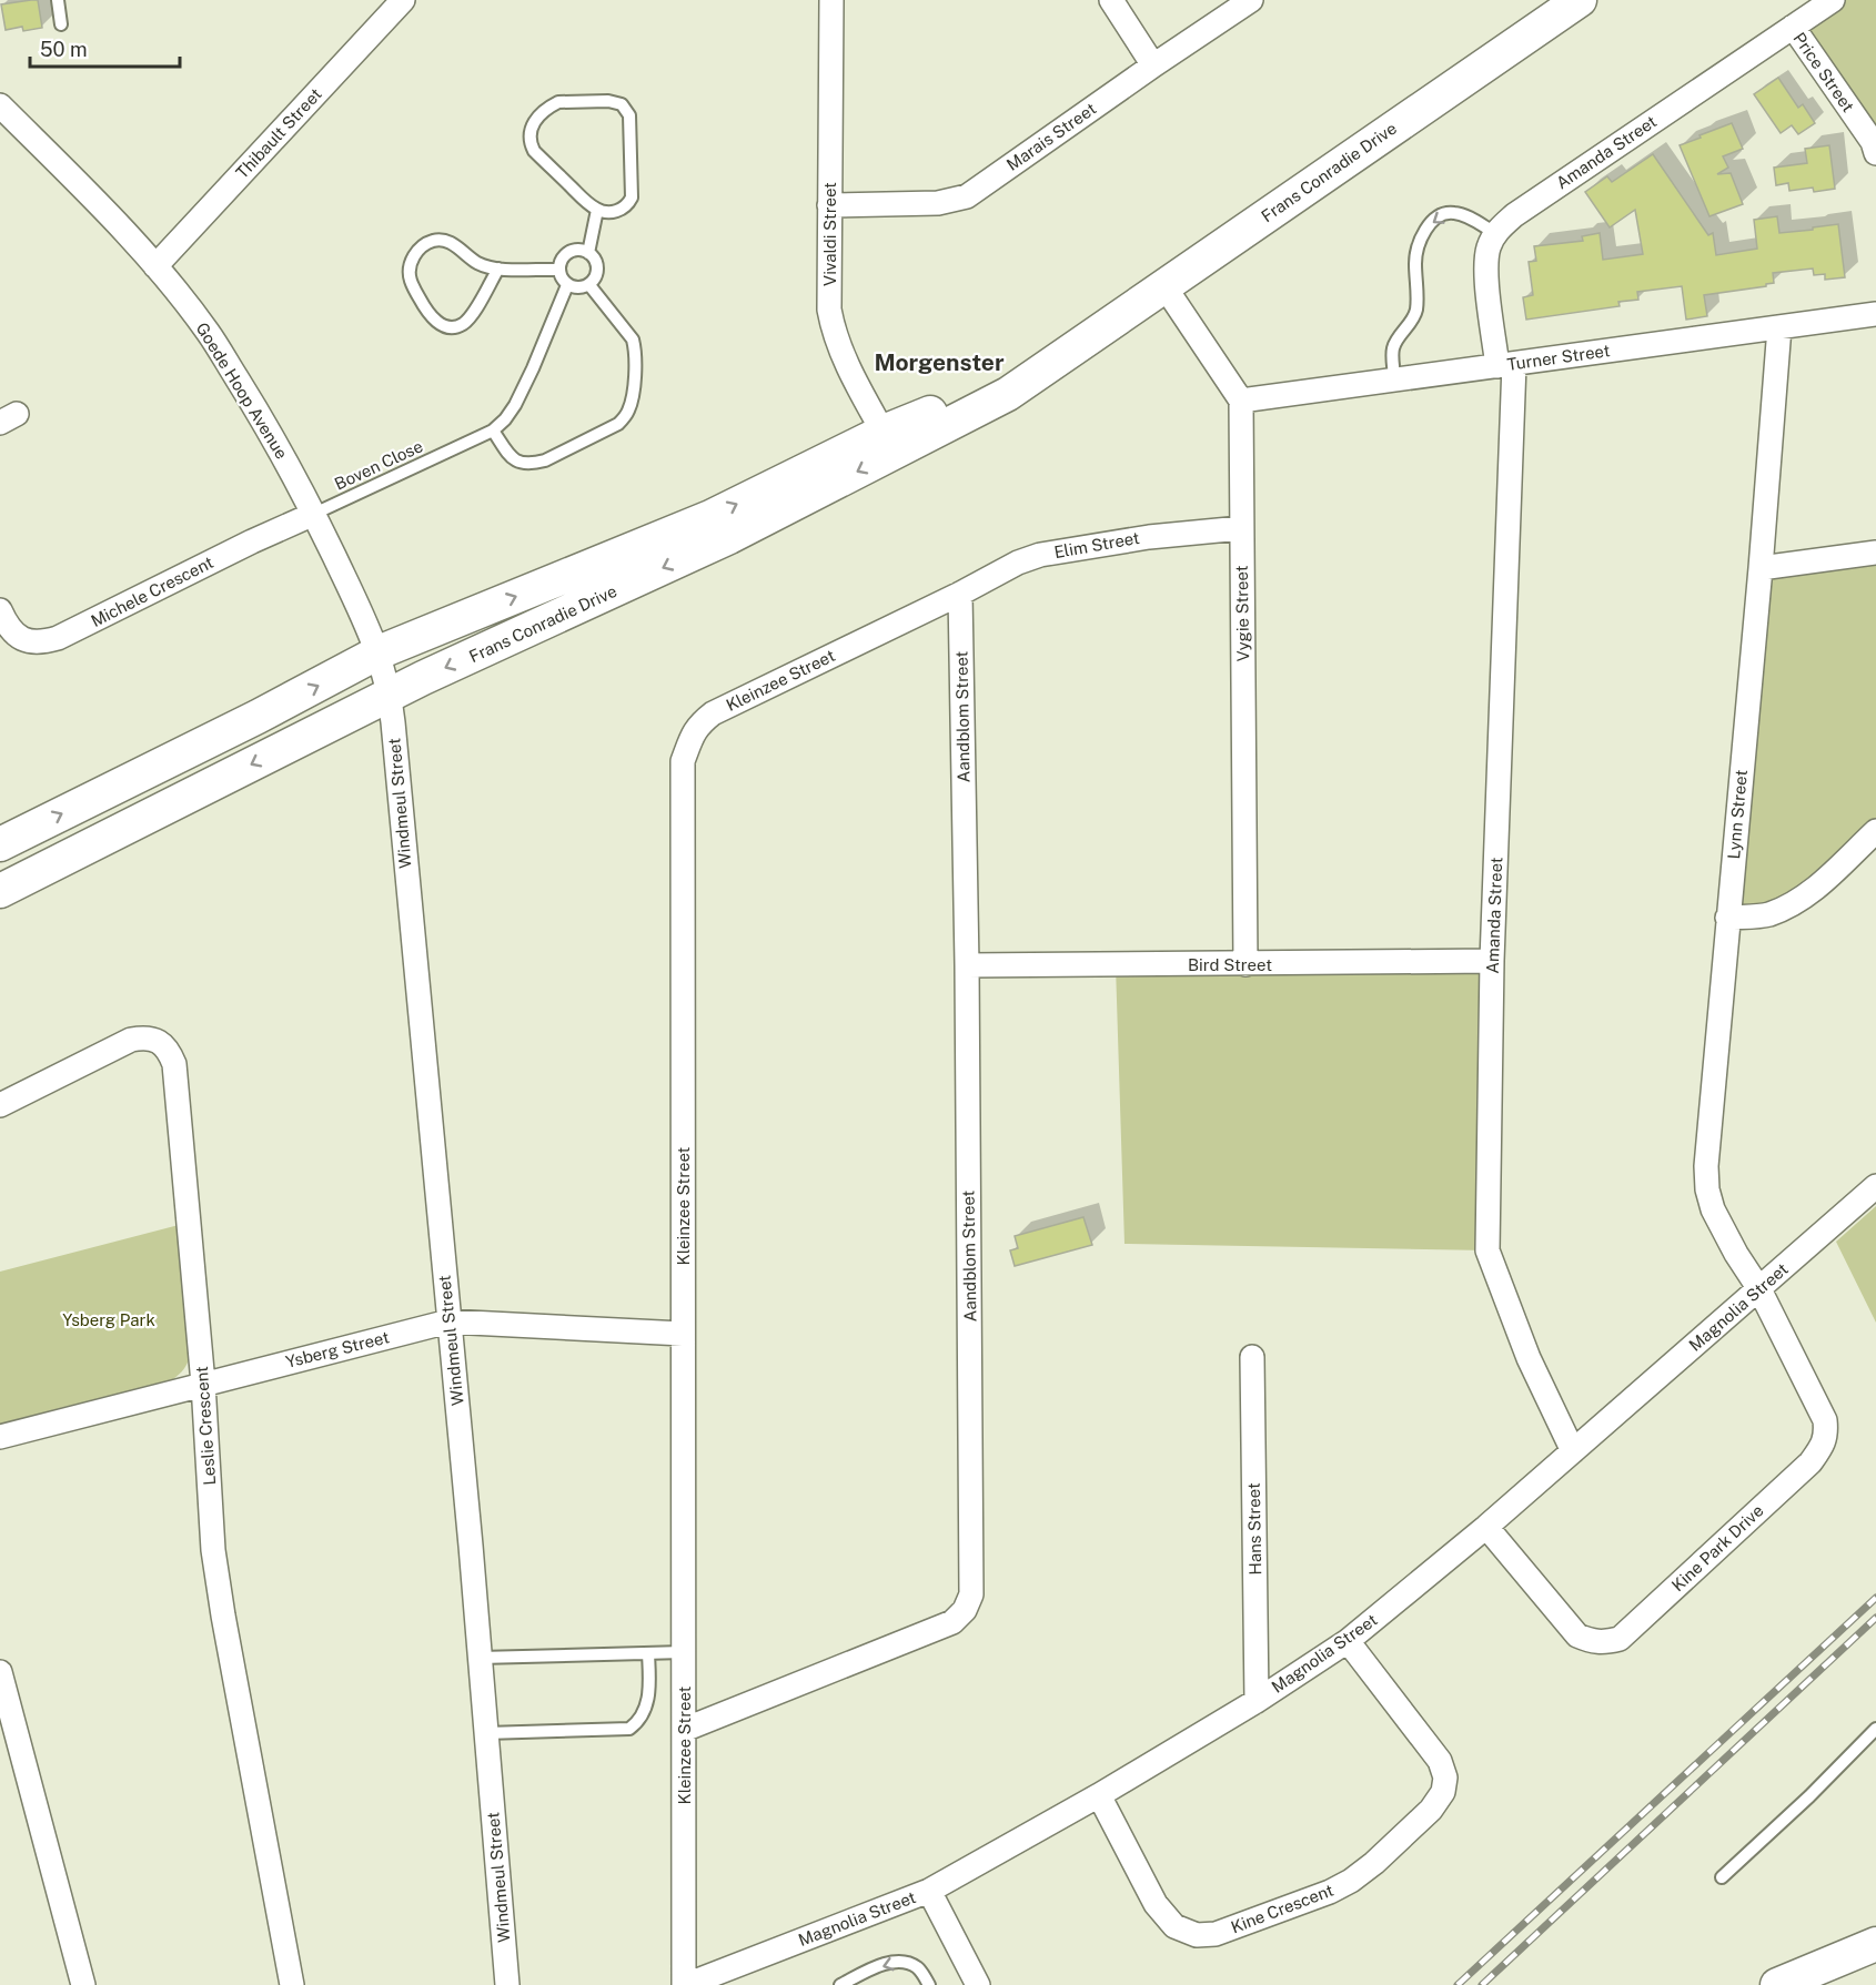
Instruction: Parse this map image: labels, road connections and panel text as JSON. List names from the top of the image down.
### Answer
{
  "streets": {
    "street": [
      "Price Street",
      "Thibault Street",
      "Marais Street",
      "Amanda Street",
      "Frans Conradie Drive",
      "Vivaldi Street",
      "Turner Street",
      "Goede Hoop Avenue",
      "Elim Street",
      "Michele Crescent",
      "Vygie Street",
      "Kleinzee Street",
      "Aandblom Street",
      "Windmeul Street",
      "Lynn Street",
      "Bird Street",
      "Magnolia Street",
      "Ysberg Street",
      "Leslie Crescent",
      "Hans Street",
      "Kine Park Drive",
      "Kine Crescent"
    ],
    "lane": ["Boven Close"]
  },
  "crossings": [
    ["Price Street", "Amanda Street"],
    ["Thibault Street", "Goede Hoop Avenue"],
    ["Marais Street", "Vivaldi Street"],
    ["Amanda Street", "Turner Street"],
    ["Amanda Street", "Bird Street"],
    ["Amanda Street", "Magnolia Street"],
    ["Frans Conradie Drive", "Vivaldi Street"],
    ["Frans Conradie Drive", "Goede Hoop Avenue"],
    ["Frans Conradie Drive", "Windmeul Street"],
    ["Turner Street", "Vygie Street"],
    ["Turner Street", "Lynn Street"],
    ["Goede Hoop Avenue", "Boven Close"],
    ["Goede Hoop Avenue", "Michele Crescent"],
    ["Goede Hoop Avenue", "Windmeul Street"],
    ["Boven Close", "Michele Crescent"],
    ["Elim Street", "Vygie Street"],
    ["Elim Street", "Kleinzee Street"],
    ["Elim Street", "Aandblom Street"],
    ["Vygie Street", "Bird Street"],
    ["Kleinzee Street", "Aandblom Street"],
    ["Kleinzee Street", "Magnolia Street"],
    ["Kleinzee Street", "Ysberg Street"],
    ["Aandblom Street", "Bird Street"],
    ["Windmeul Street", "Ysberg Street"],
    ["Lynn Street", "Magnolia Street"],
    ["Lynn Street", "Kine Park Drive"],
    ["Magnolia Street", "Hans Street"],
    ["Magnolia Street", "Kine Park Drive"],
    ["Magnolia Street", "Kine Crescent"],
    ["Ysberg Street", "Leslie Crescent"]
  ],
  "districts": ["Morgenster"],
  "parks": ["Ysberg Park"],
  "scale_bar": "50 m"
}
